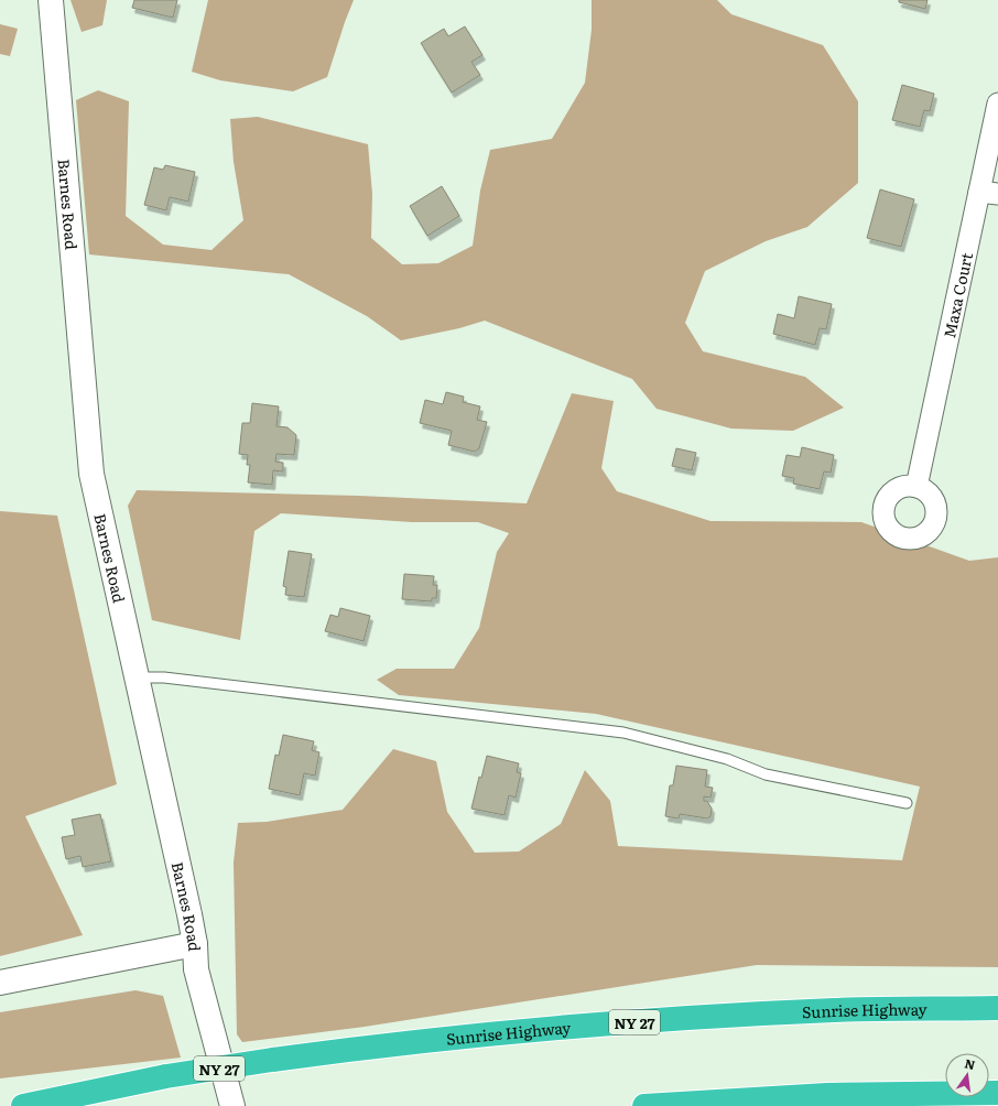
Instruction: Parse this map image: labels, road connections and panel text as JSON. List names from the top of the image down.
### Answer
{
  "streets": {
    "highway": ["Sunrise Highway", "NY 27"],
    "street": ["Barnes Road", "Maxa Court"]
  },
  "north": "top"
}
